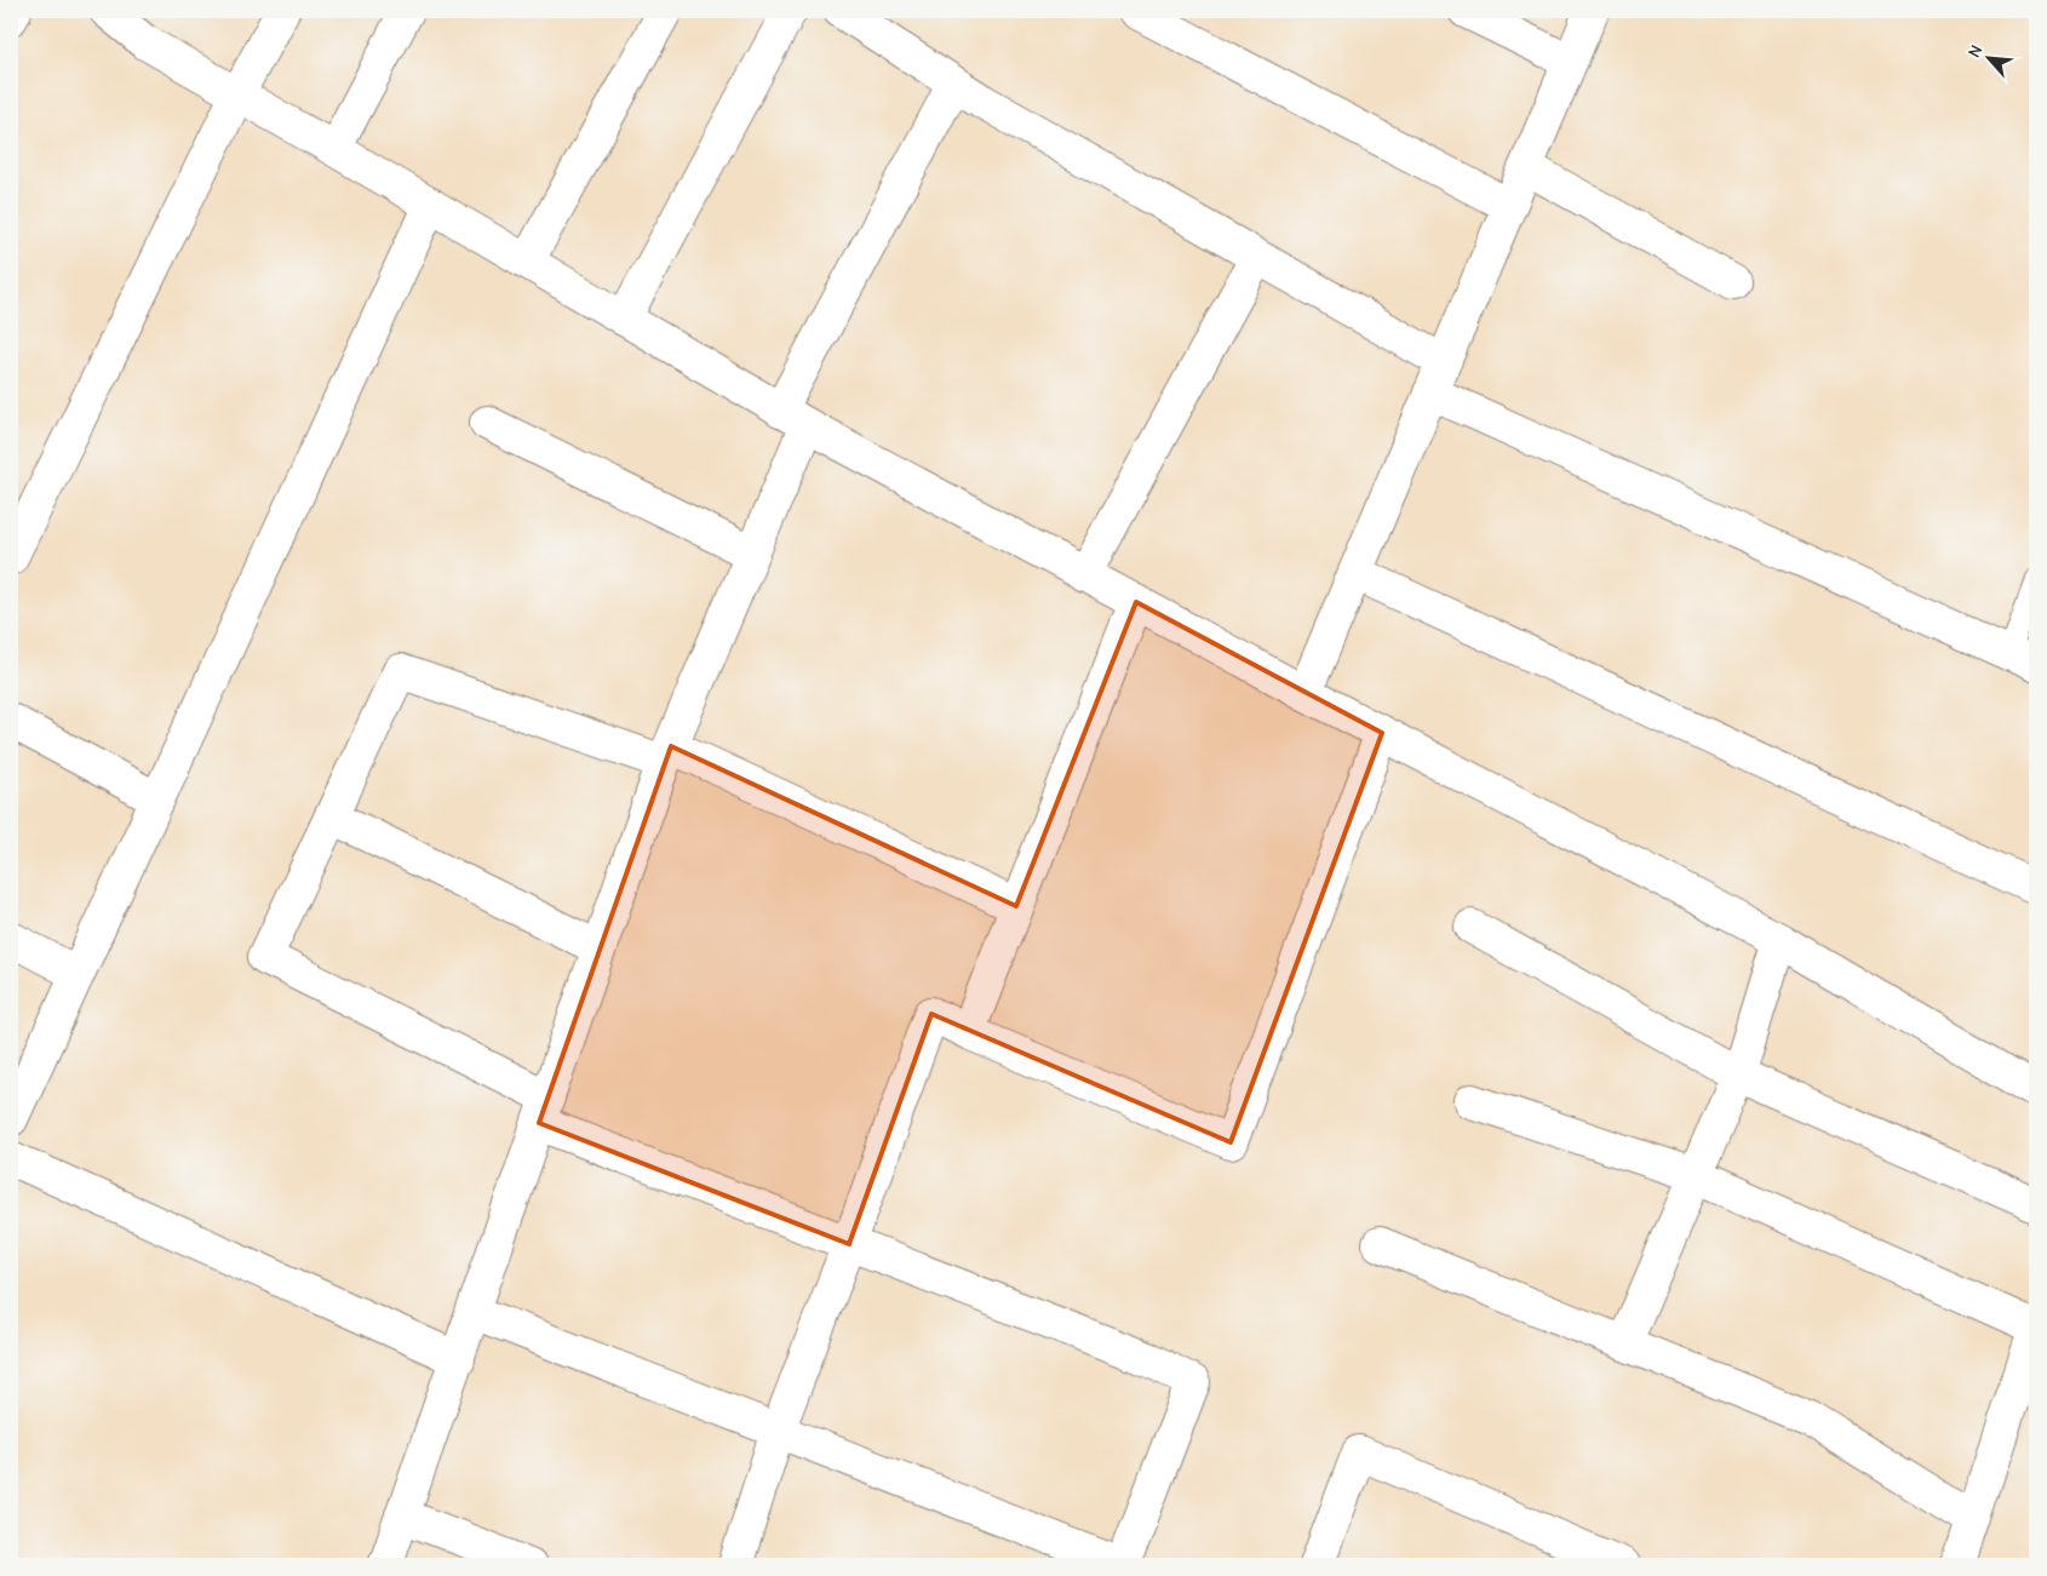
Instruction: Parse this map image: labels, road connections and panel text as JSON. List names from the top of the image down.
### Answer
{
  "north": "top left"
}
